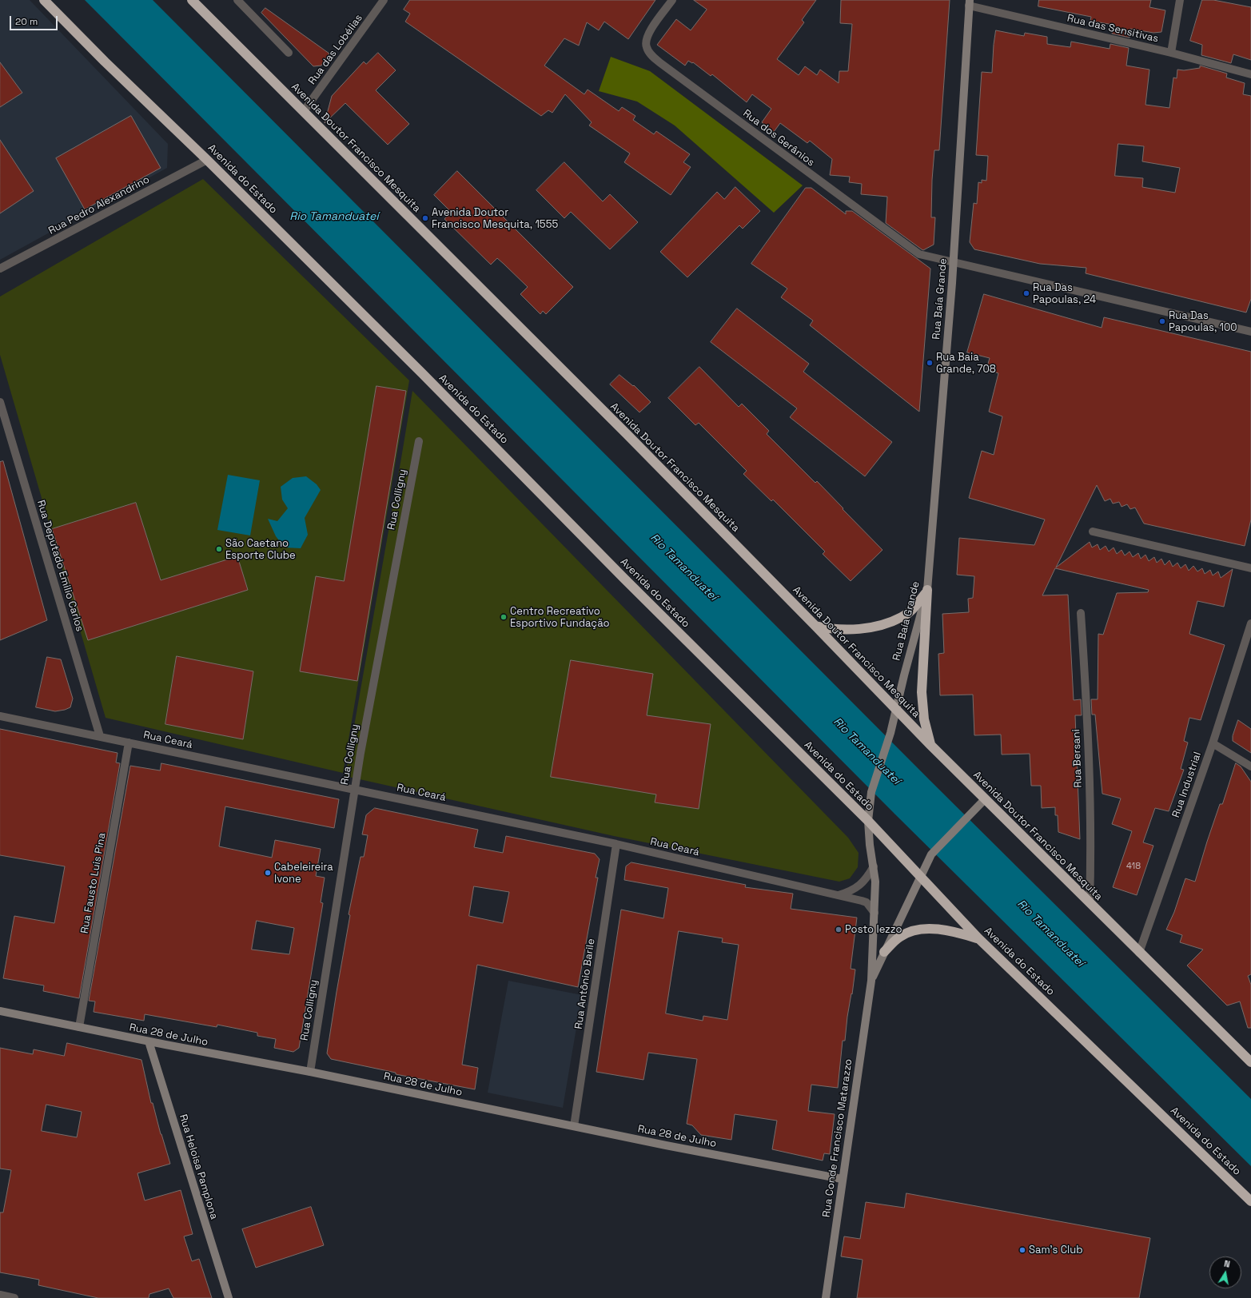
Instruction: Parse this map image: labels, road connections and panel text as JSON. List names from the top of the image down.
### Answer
{
  "streets": {
    "highway": ["Avenida Doutor Francisco Mesquita", "Avenida do Estado"],
    "main road": [
      "Rua Baía Grande",
      "Rua 28 de Julho",
      "Rua Conde Francisco Matarazzo",
      "Rua Heloisa Pamplona"
    ],
    "street": [
      "Rua das Sensitivas",
      "Rua das Lobélias",
      "Rua dos Gerânios",
      "Rua Pedro Alexandrino",
      "Rua Colligny",
      "Rua Deputado Emilio Carlos",
      "Rua Ceará",
      "Rua Bersani",
      "Rua Industrial",
      "Rua Fausto Luis Pina",
      "Rua Antônio Barile"
    ]
  },
  "crossings": [
    ["Rua das Sensitivas", "Rua Baía Grande"],
    ["Rua das Lobélias", "Avenida Doutor Francisco Mesquita"],
    ["Rua dos Gerânios", "Rua Baía Grande"],
    ["Avenida Doutor Francisco Mesquita", "Rua Baía Grande"],
    ["Avenida Doutor Francisco Mesquita", "Rua Bersani"],
    ["Avenida Doutor Francisco Mesquita", "Rua Industrial"],
    ["Avenida Doutor Francisco Mesquita", "Rua Conde Francisco Matarazzo"],
    ["Avenida do Estado", "Rua Pedro Alexandrino"],
    ["Avenida do Estado", "Rua Conde Francisco Matarazzo"],
    ["Rua Baía Grande", "Rua Conde Francisco Matarazzo"],
    ["Rua Colligny", "Rua Ceará"],
    ["Rua Colligny", "Rua 28 de Julho"],
    ["Rua Deputado Emilio Carlos", "Rua Ceará"],
    ["Rua Ceará", "Rua Fausto Luis Pina"],
    ["Rua Ceará", "Rua Antônio Barile"],
    ["Rua Ceará", "Rua Conde Francisco Matarazzo"],
    ["Rua Fausto Luis Pina", "Rua 28 de Julho"],
    ["Rua Antônio Barile", "Rua 28 de Julho"],
    ["Rua 28 de Julho", "Rua Conde Francisco Matarazzo"],
    ["Rua 28 de Julho", "Rua Heloisa Pamplona"]
  ],
  "water": ["Rio Tamanduateí"],
  "places": [
    "Avenida Doutor Francisco Mesquita, 1555",
    "Rua Das Papoulas, 24",
    "Rua Das Papoulas, 100",
    "Rua Baia Grande, 708",
    "São Caetano Esporte Clube",
    "Centro Recreativo Esportivo Fundação",
    "Cabeleireira Ivone",
    "Posto Iezzo",
    "Sam's Club"
  ],
  "house_numbers": ["418"],
  "scale_bar": "20 m",
  "north": "top"
}
